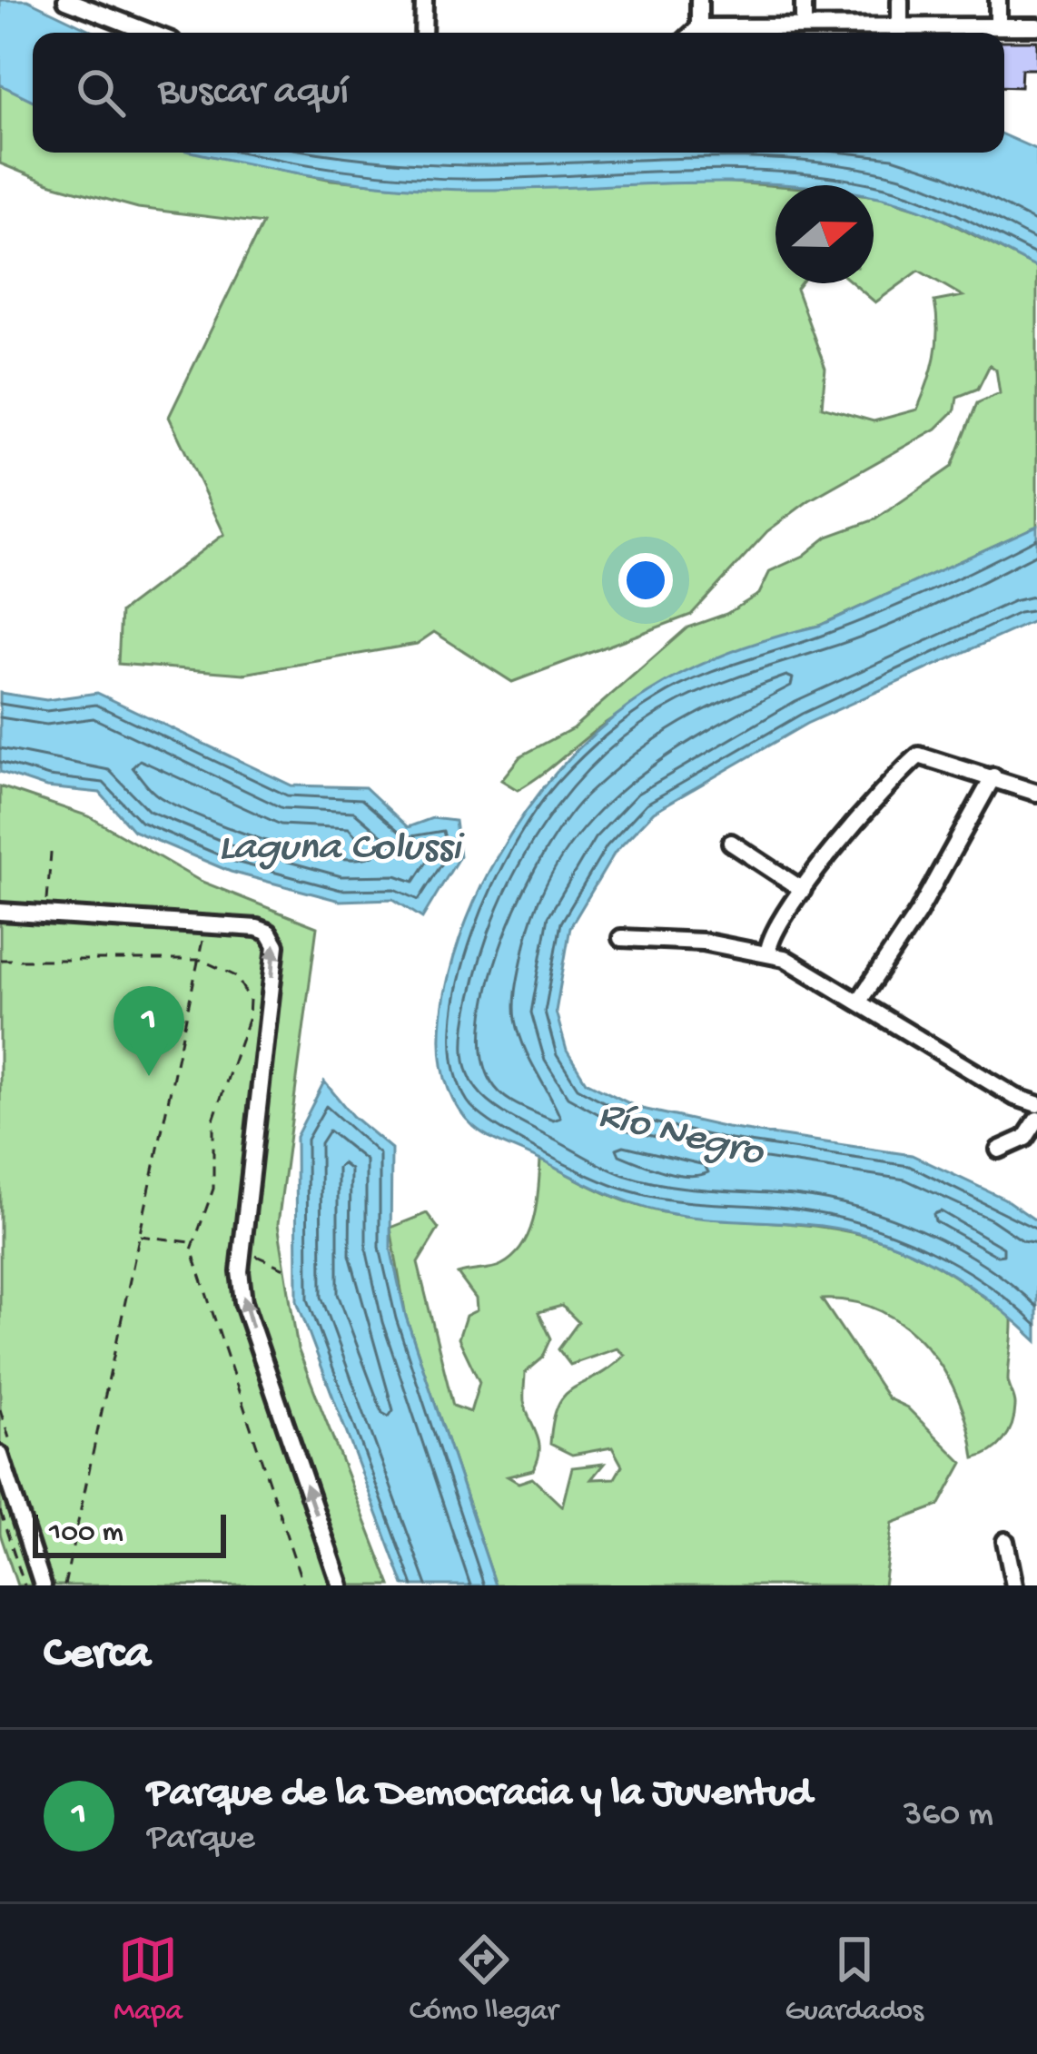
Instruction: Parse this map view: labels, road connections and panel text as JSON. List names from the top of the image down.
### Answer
{
  "water": ["Laguna Colussi", "Río Negro"],
  "scale_bar": "100 m",
  "north": "right",
  "page": {
    "search": "Buscar aquí",
    "pins": "1",
    "scale": "100 m",
    "heading": "Cerca",
    "list": [
      {
        "mark": "1",
        "name": "Parque de la Democracia y la Juventud",
        "note": "Parque",
        "value": "360 m"
      }
    ],
    "nav": ["Mapa", "Cómo llegar", "Guardados"]
  }
}
